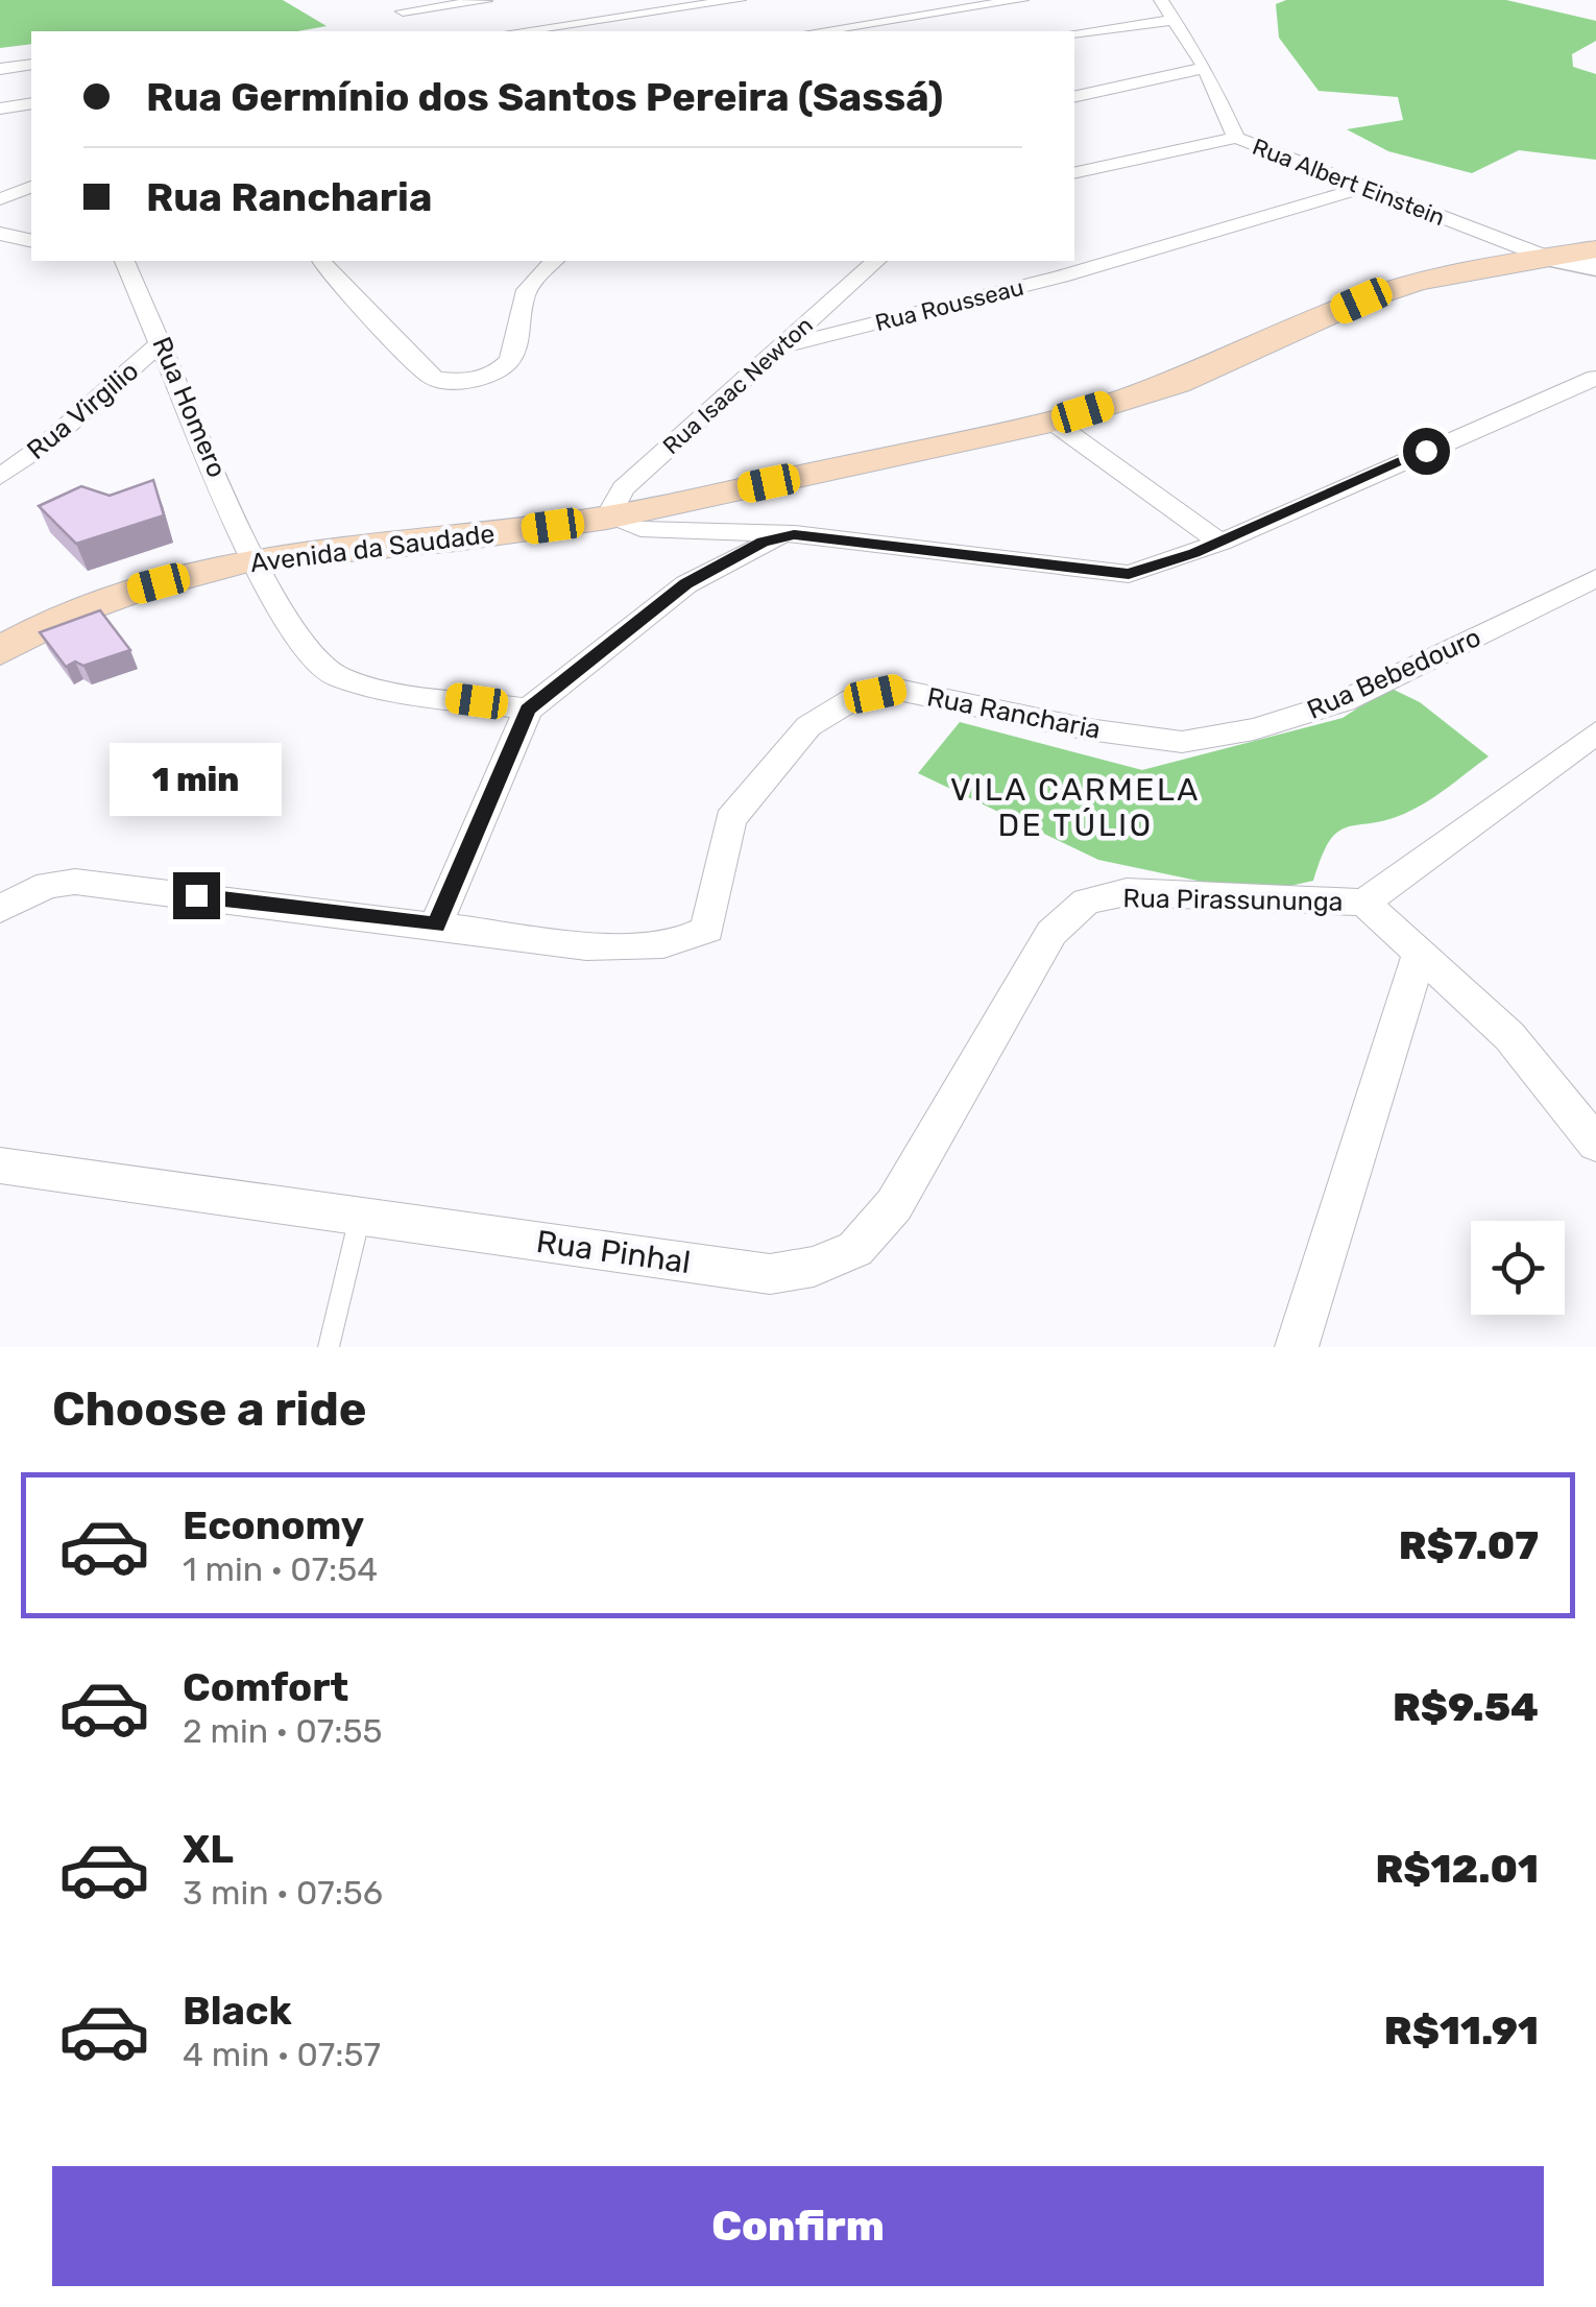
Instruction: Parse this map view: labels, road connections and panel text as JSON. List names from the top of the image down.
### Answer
{
  "streets": {
    "main road": ["Avenida da Saudade"],
    "street": [
      "Rua Albert Einstein",
      "Rua Rousseau",
      "Rua Isaac Newton",
      "Rua Homero",
      "Rua Virgilio",
      "Rua Bebedouro",
      "Rua Rancharia",
      "Rua Pirassununga",
      "Rua Pinhal"
    ]
  },
  "crossings": [
    ["Rua Albert Einstein", "Rua Rousseau"],
    ["Rua Albert Einstein", "Avenida da Saudade"],
    ["Rua Rousseau", "Rua Isaac Newton"],
    ["Rua Isaac Newton", "Avenida da Saudade"],
    ["Rua Homero", "Rua Virgilio"],
    ["Rua Homero", "Avenida da Saudade"],
    ["Rua Bebedouro", "Rua Rancharia"],
    ["Rua Pirassununga", "Rua Pinhal"]
  ],
  "districts": ["VILA CARMELA DE TÚLIO"],
  "page": {
    "banner": ["Rua Germínio dos Santos Pereira (Sassá)", "Rua Rancharia"],
    "bubble": "1 min",
    "heading": "Choose a ride",
    "list": [
      {
        "name": "Economy",
        "note": "1 min · 07:54",
        "value": "R$7.07"
      },
      {
        "name": "Comfort",
        "note": "2 min · 07:55",
        "value": "R$9.54"
      },
      {
        "name": "XL",
        "note": "3 min · 07:56",
        "value": "R$12.01"
      },
      {
        "name": "Black",
        "note": "4 min · 07:57",
        "value": "R$11.91"
      }
    ],
    "buttons": "Confirm"
  }
}
